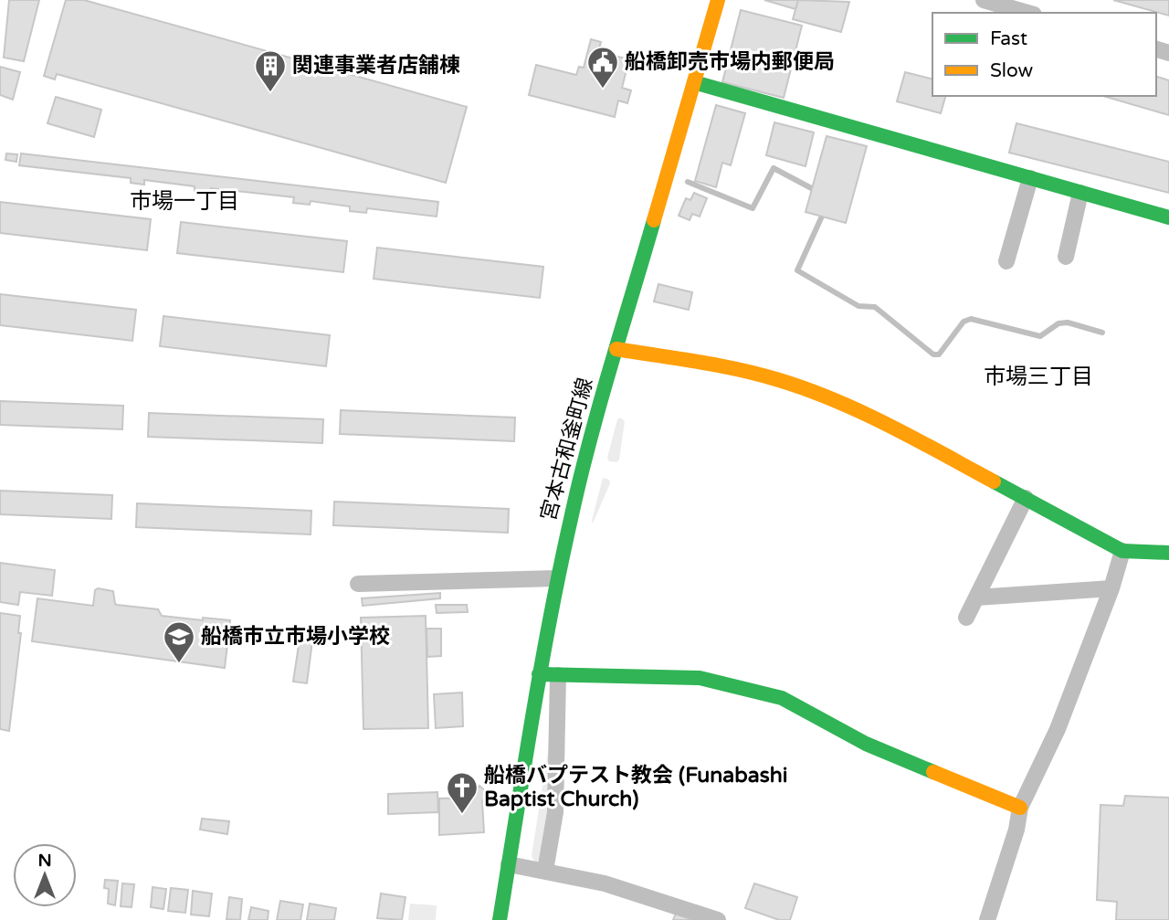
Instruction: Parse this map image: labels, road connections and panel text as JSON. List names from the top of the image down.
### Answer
{
  "streets": {
    "street": ["宮本古和釜町線"]
  },
  "districts": ["市場一丁目", "市場三丁目"],
  "places": {
    "public building": ["船橋卸売市場内郵便局"],
    "building": ["関連事業者店舗棟"],
    "school or university": ["船橋市立市場小学校"],
    "church": ["船橋バプテスト教会 (Funabashi Baptist Church)"]
  },
  "legend": ["Fast", "Slow"],
  "north": "top"
}
